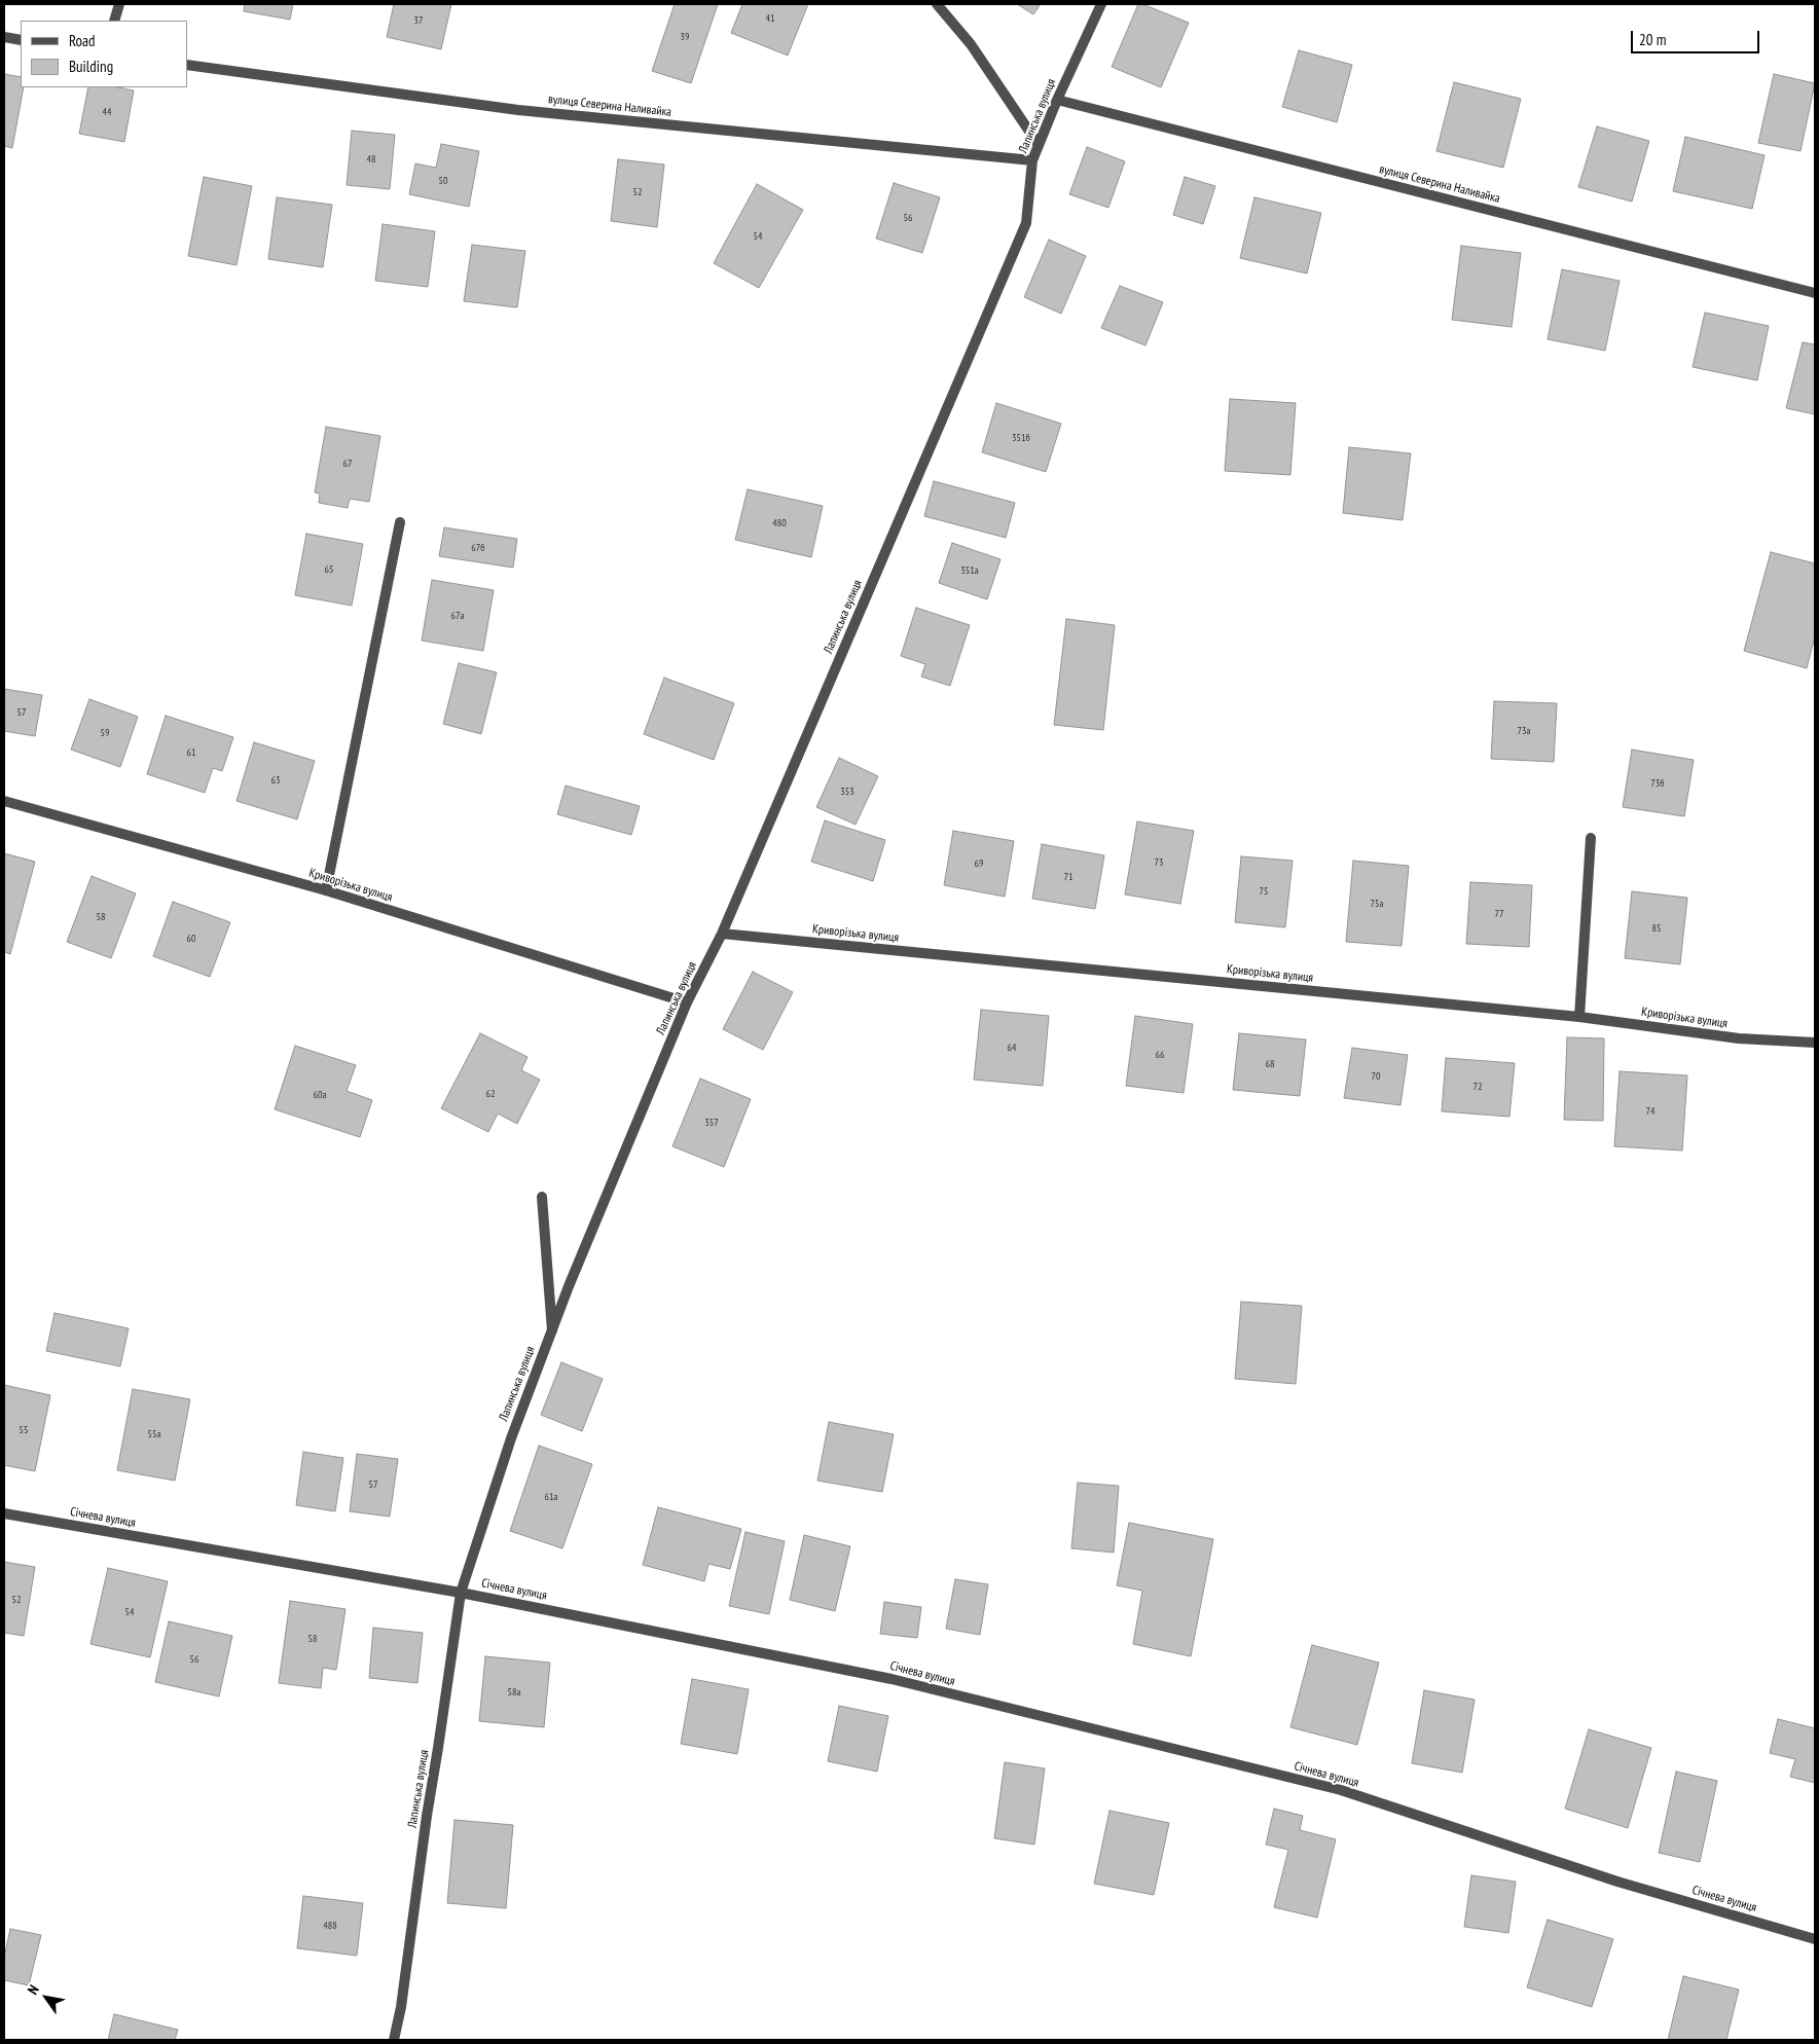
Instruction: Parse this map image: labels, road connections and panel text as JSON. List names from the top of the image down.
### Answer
{
  "streets": {
    "street": [
      "вулиця Северина Наливайка",
      "Лапинська вулиця",
      "Криворізька вулиця",
      "Січнева вулиця"
    ]
  },
  "crossings": [
    ["вулиця Северина Наливайка", "Лапинська вулиця"],
    ["Лапинська вулиця", "Криворізька вулиця"],
    ["Лапинська вулиця", "Січнева вулиця"]
  ],
  "house_numbers": [
    "41",
    "37",
    "39",
    "44",
    "48",
    "50",
    "52",
    "56",
    "54",
    "351б",
    "67",
    "480",
    "67б",
    "65",
    "351а",
    "67а",
    "57",
    "73а",
    "59",
    "61",
    "63",
    "73б",
    "353",
    "73",
    "69",
    "71",
    "75",
    "75а",
    "77",
    "58",
    "85",
    "60",
    "64",
    "66",
    "68",
    "70",
    "72",
    "62",
    "60а",
    "74",
    "357",
    "55",
    "55а",
    "57",
    "61а",
    "52",
    "54",
    "58",
    "56",
    "58а",
    "488"
  ],
  "legend": ["Road", "Building"],
  "scale_bar": "20 m",
  "north": "top left"
}
